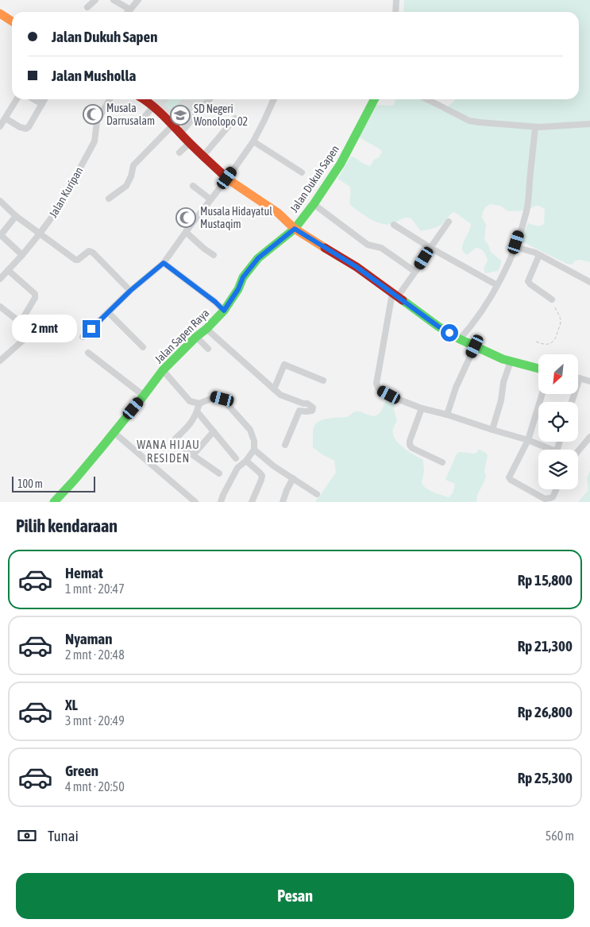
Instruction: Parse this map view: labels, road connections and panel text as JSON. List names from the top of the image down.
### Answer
{
  "streets": {
    "street": ["Jalan Dukuh Sapen", "Jalan Kuripan", "Jalan Sapen Raya"]
  },
  "crossings": [
    ["Jalan Dukuh Sapen", "Jalan Sapen Raya"]
  ],
  "districts": ["WANA HIJAU RESIDEN"],
  "places": {
    "mosque": ["Musala Darrusalam", "Musala Hidayatul Mustaqim"],
    "school or university": ["SD Negeri Wonolopo 02"]
  },
  "scale_bar": "100 m",
  "north": "bottom left",
  "page": {
    "banner": ["Jalan Dukuh Sapen", "Jalan Musholla"],
    "bubble": "2 mnt",
    "scale": "100 m",
    "heading": "Pilih kendaraan",
    "list": [
      {
        "name": "Hemat",
        "note": "1 mnt · 20:47",
        "value": "Rp 15,800"
      },
      {
        "name": "Nyaman",
        "note": "2 mnt · 20:48",
        "value": "Rp 21,300"
      },
      {
        "name": "XL",
        "note": "3 mnt · 20:49",
        "value": "Rp 26,800"
      },
      {
        "name": "Green",
        "note": "4 mnt · 20:50",
        "value": "Rp 25,300"
      }
    ],
    "pay": ["Tunai", "560 m"],
    "buttons": "Pesan"
  }
}
